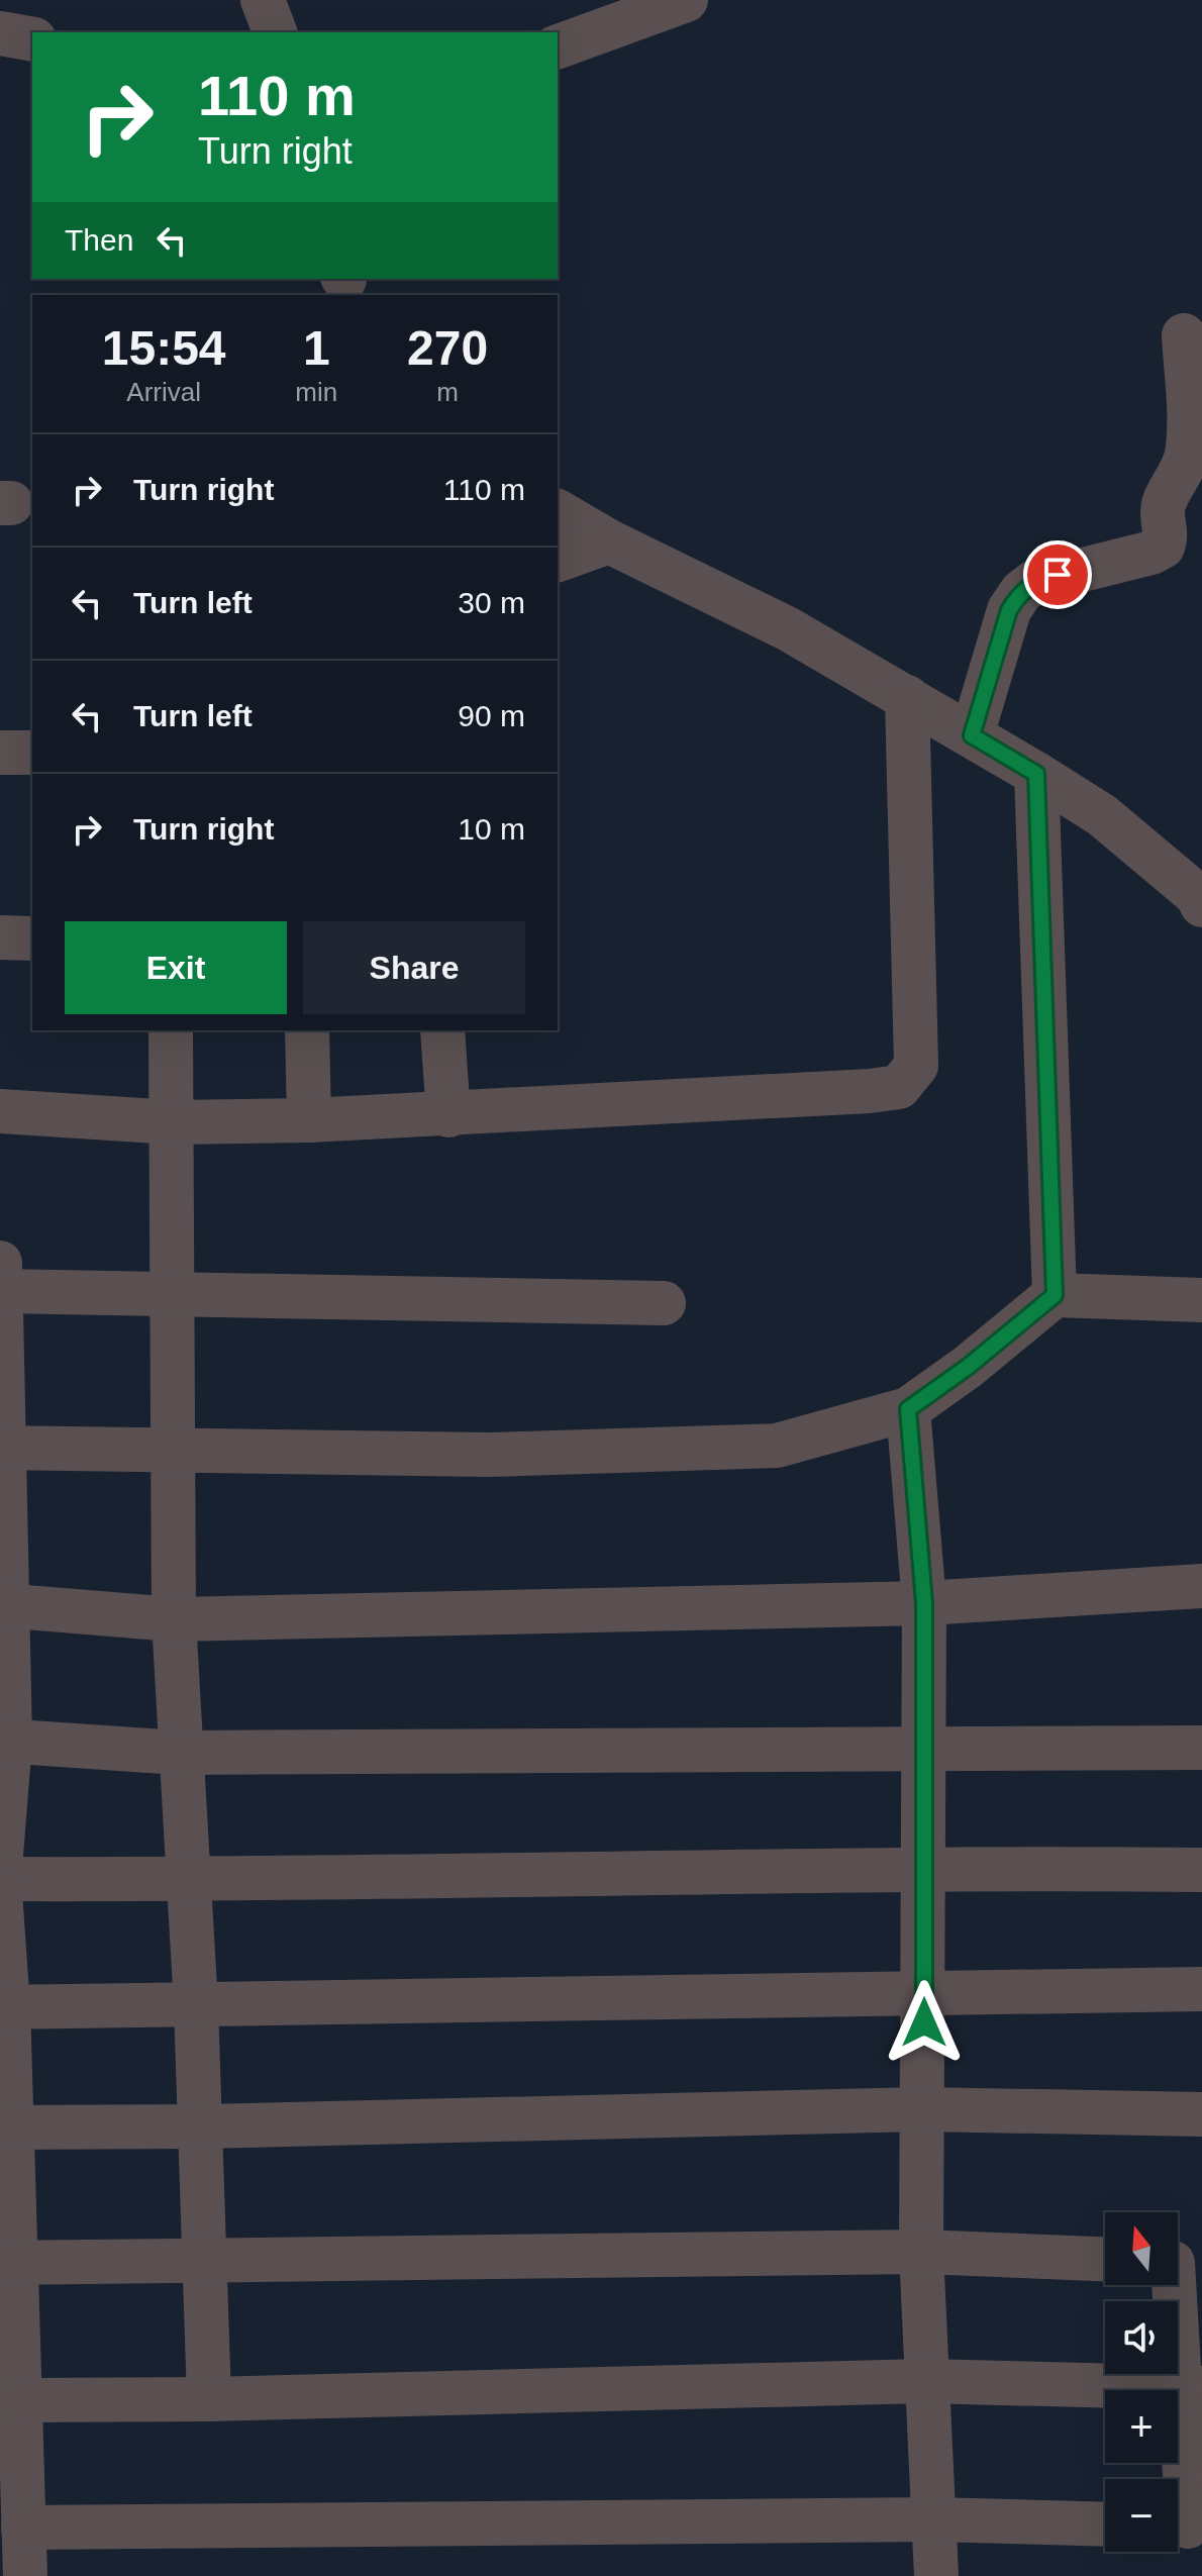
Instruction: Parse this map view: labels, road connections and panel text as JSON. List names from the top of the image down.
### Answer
{
  "north": "top",
  "page": {
    "turn": ["110 m", "Turn right"],
    "then": "Then",
    "eta": [
      "15:54",
      "Arrival",
      "1",
      "min",
      "270",
      "m"
    ],
    "list": [
      {
        "name": "Turn right",
        "value": "110 m"
      },
      {
        "name": "Turn left",
        "value": "30 m"
      },
      {
        "name": "Turn left",
        "value": "90 m"
      },
      {
        "name": "Turn right",
        "value": "10 m"
      }
    ],
    "buttons": ["Exit", "Share"],
    "map_buttons": ["+", "−"]
  }
}
